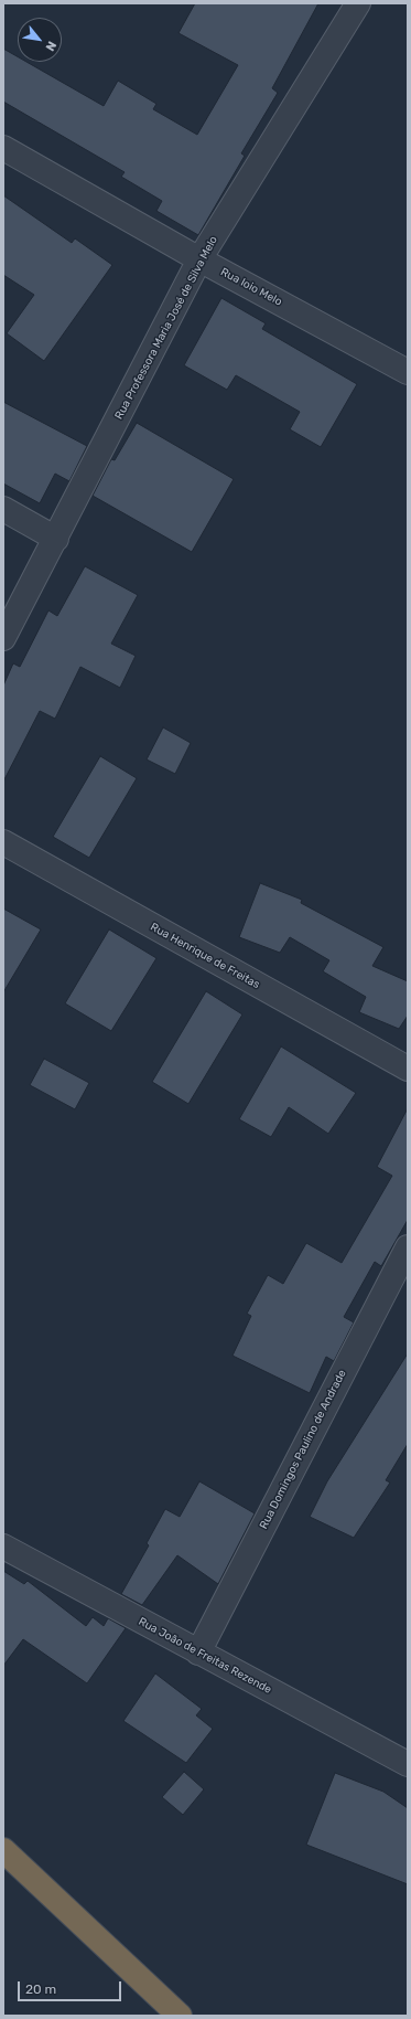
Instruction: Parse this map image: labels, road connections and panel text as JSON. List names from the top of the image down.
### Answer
{
  "streets": {
    "street": [
      "Rua Ioio Melo",
      "Rua Professora Maria José de Silva Melo",
      "Rua Henrique de Freitas",
      "Rua Domingos Paulino de Andrade",
      "Rua João de Freitas Rezende"
    ]
  },
  "crossings": [
    ["Rua Ioio Melo", "Rua Professora Maria José de Silva Melo"],
    ["Rua Domingos Paulino de Andrade", "Rua João de Freitas Rezende"]
  ],
  "scale_bar": "20 m",
  "north": "bottom right"
}
